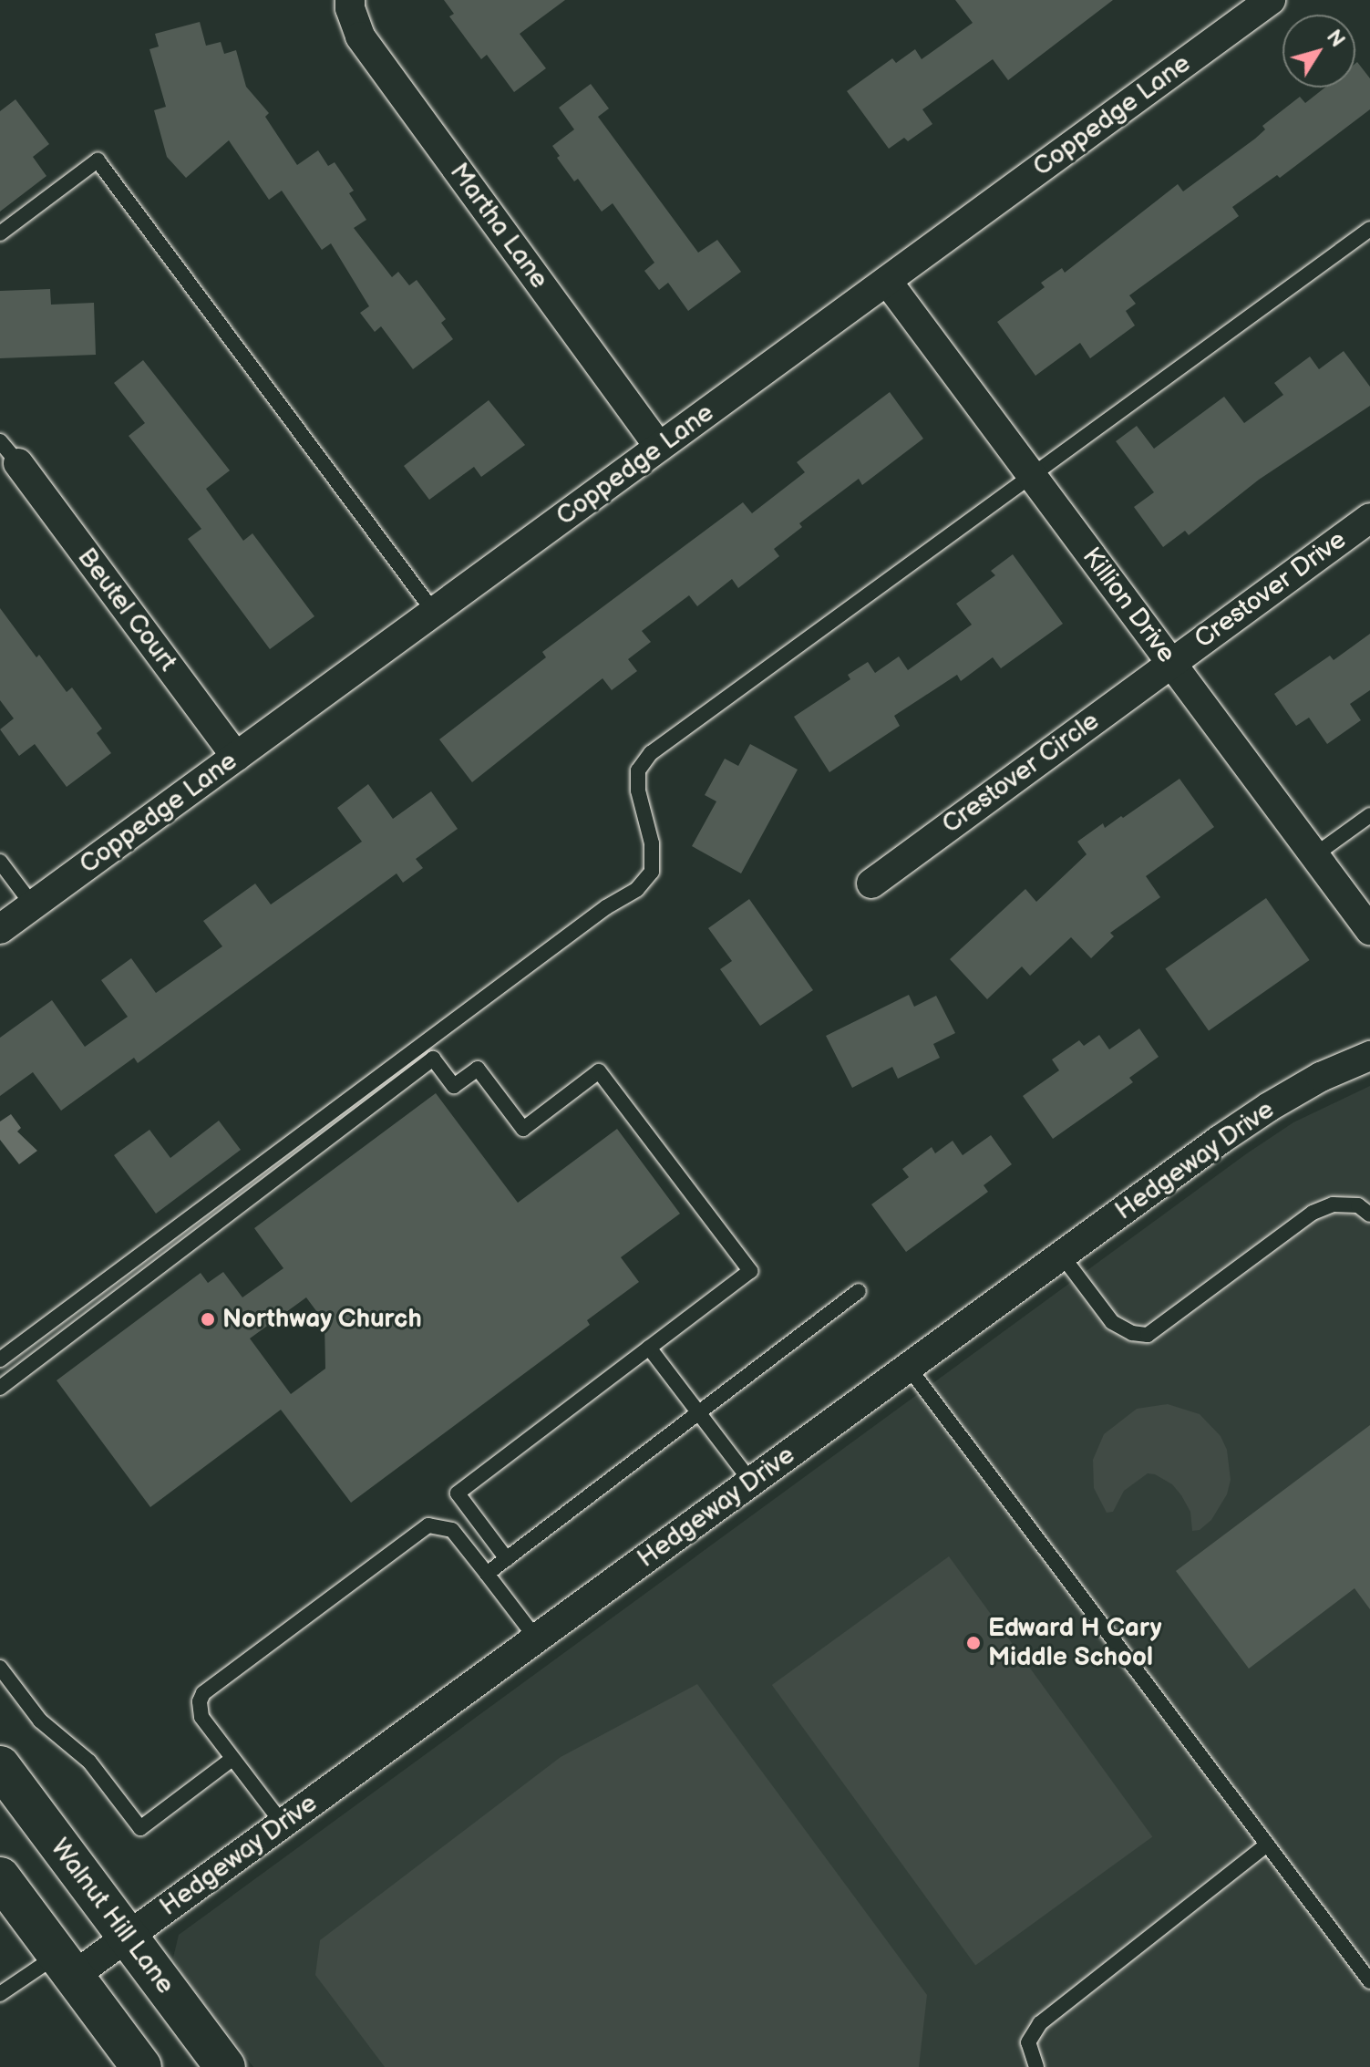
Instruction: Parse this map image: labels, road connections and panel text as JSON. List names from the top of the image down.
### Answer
{
  "streets": {
    "main road": ["Walnut Hill Lane"],
    "street": [
      "Coppedge Lane",
      "Martha Lane",
      "Crestover Drive",
      "Killion Drive",
      "Beutel Court",
      "Crestover Circle",
      "Hedgeway Drive"
    ]
  },
  "crossings": [
    ["Coppedge Lane", "Martha Lane"],
    ["Coppedge Lane", "Killion Drive"],
    ["Coppedge Lane", "Beutel Court"],
    ["Crestover Drive", "Killion Drive"],
    ["Crestover Drive", "Crestover Circle"],
    ["Killion Drive", "Crestover Circle"],
    ["Hedgeway Drive", "Walnut Hill Lane"]
  ],
  "places": ["Northway Church", "Edward H Cary Middle School"],
  "north": "top right"
}
